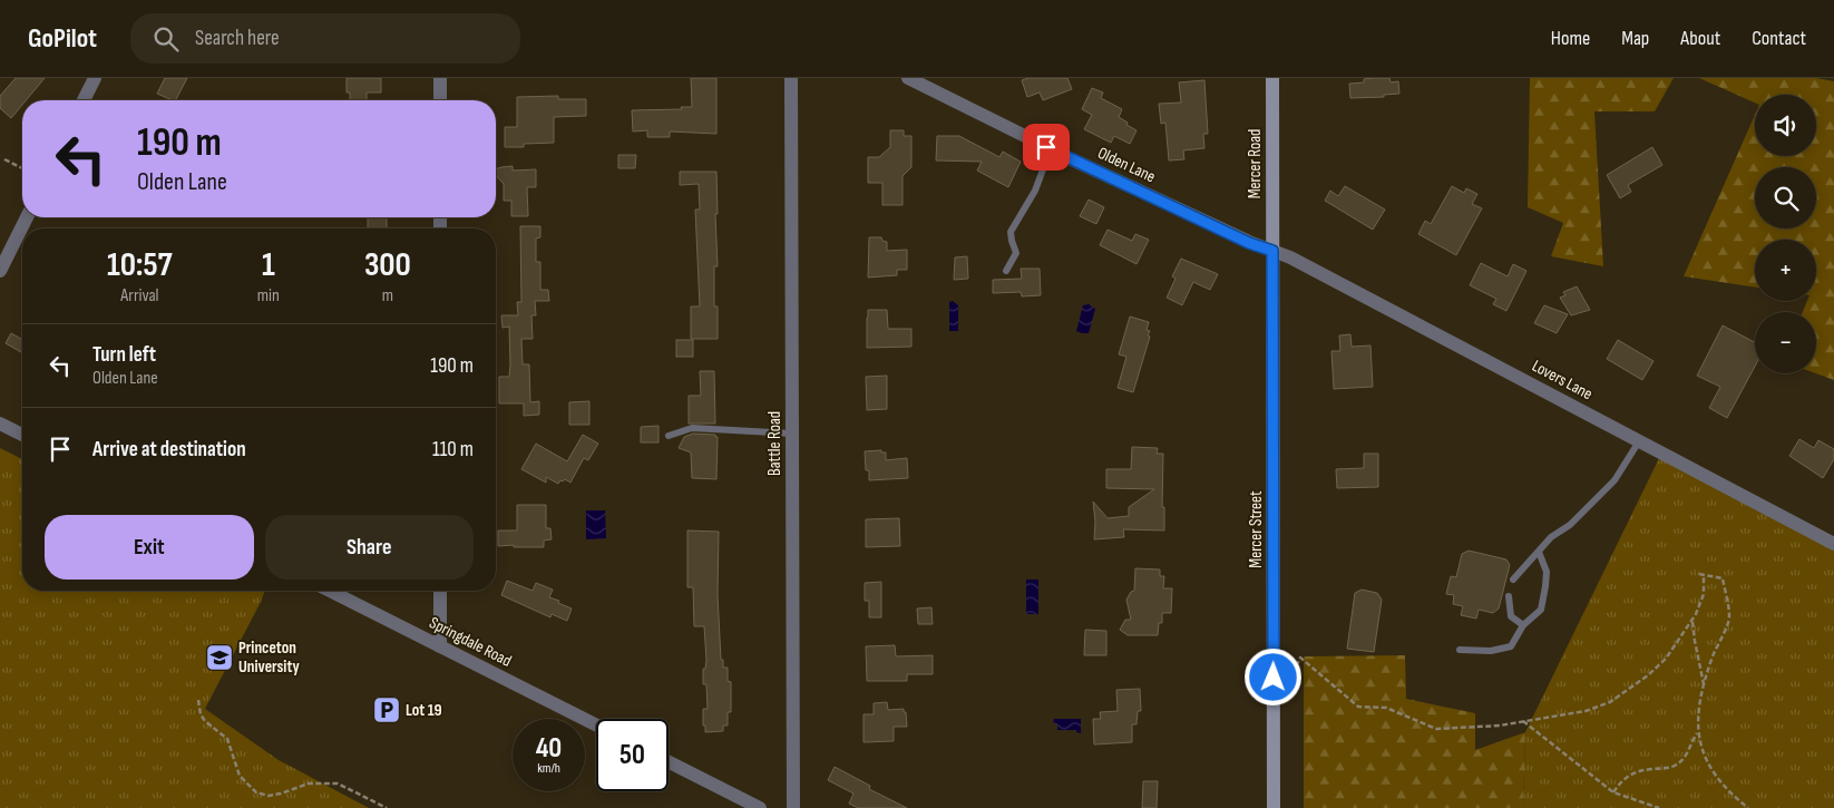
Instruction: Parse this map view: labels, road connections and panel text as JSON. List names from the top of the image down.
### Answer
{
  "streets": {
    "main road": ["Mercer Road", "Mercer Street"],
    "street": [
      "Olden Lane",
      "Lovers Lane",
      "Battle Road",
      "Springdale Road"
    ]
  },
  "crossings": [
    ["Mercer Road", "Olden Lane"],
    ["Mercer Road", "Lovers Lane"],
    ["Mercer Road", "Mercer Street"],
    ["Olden Lane", "Lovers Lane"],
    ["Olden Lane", "Mercer Street"],
    ["Lovers Lane", "Mercer Street"]
  ],
  "places": {
    "school or university": ["Princeton University"],
    "parking": ["Lot 19"]
  },
  "page": {
    "header": "GoPilot",
    "search": "Search here",
    "nav": [
      "Home",
      "Map",
      "About",
      "Contact"
    ],
    "map_buttons": ["+", "−"],
    "turn": ["190 m", "Olden Lane"],
    "eta": [
      "10:57",
      "Arrival",
      "1",
      "min",
      "300",
      "m"
    ],
    "list": [
      {
        "name": "Turn left",
        "note": "Olden Lane",
        "value": "190 m"
      },
      {
        "name": "Arrive at destination",
        "value": "110 m"
      }
    ],
    "buttons": ["Exit", "Share"],
    "speed": "40 km/h",
    "limit": "50"
  }
}
